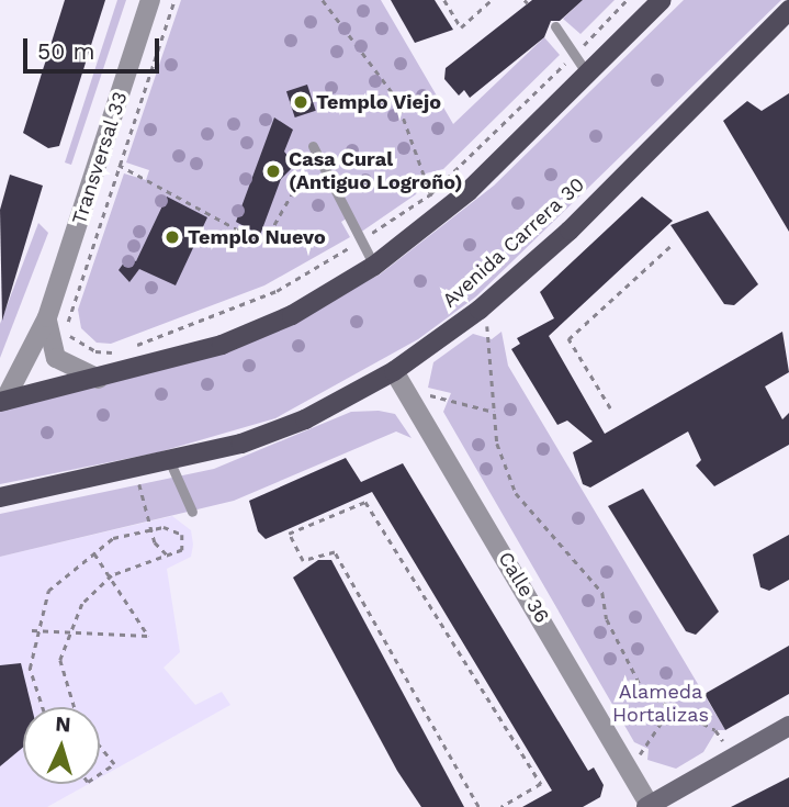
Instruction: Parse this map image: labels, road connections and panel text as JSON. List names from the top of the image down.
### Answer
{
  "streets": {
    "main road": ["Avenida Carrera 30"],
    "street": ["Transversal 33", "Calle 36"]
  },
  "crossings": [
    ["Avenida Carrera 30", "Calle 36"]
  ],
  "parks": ["Alameda Hortalizas"],
  "places": ["Templo Viejo", "Casa Cural (Antiguo Logroño)", "Templo Nuevo"],
  "scale_bar": "50 m",
  "north": "top"
}
